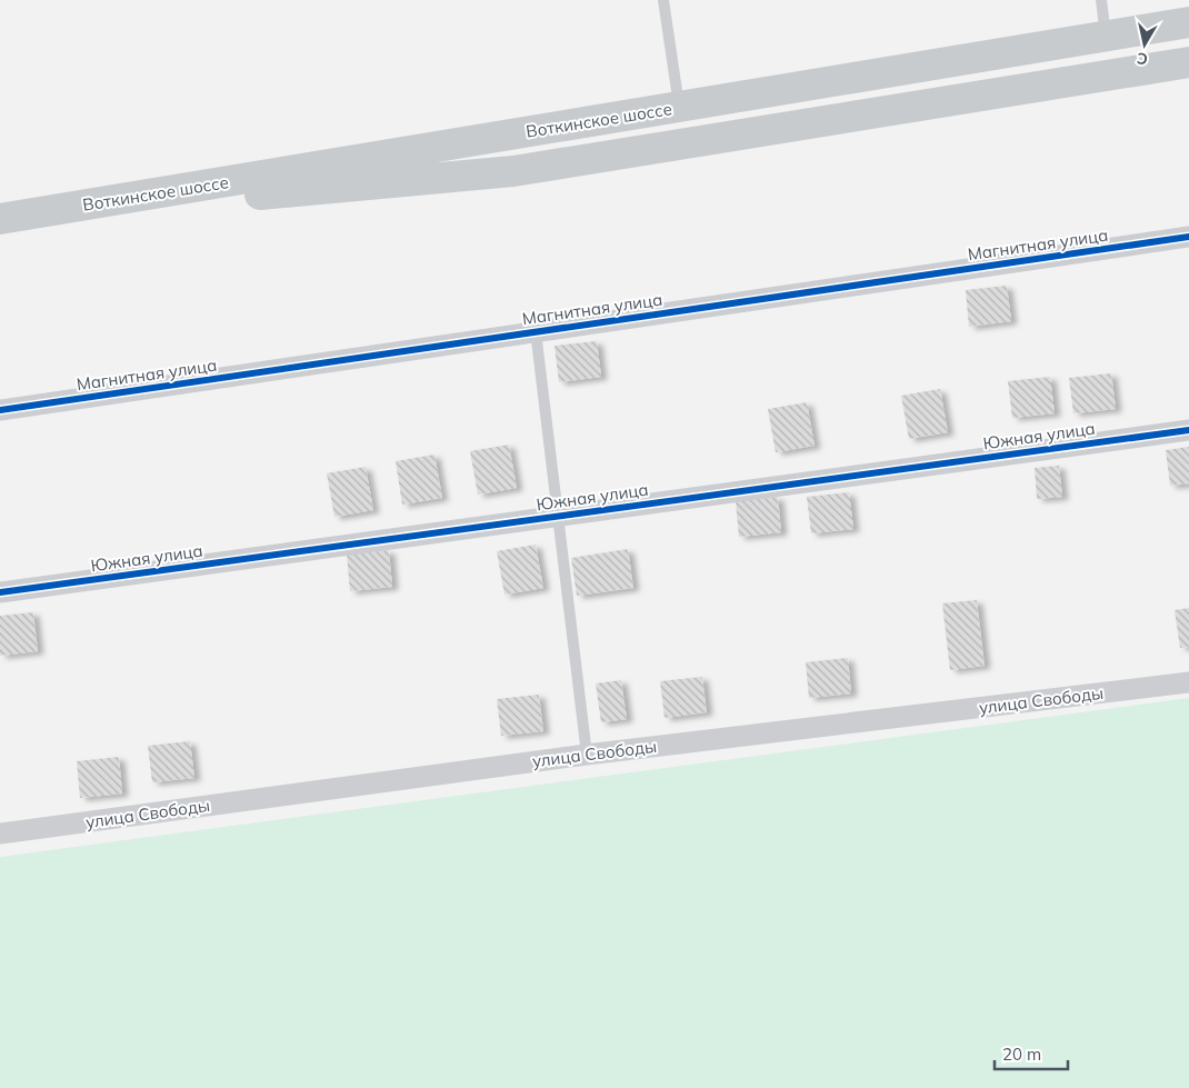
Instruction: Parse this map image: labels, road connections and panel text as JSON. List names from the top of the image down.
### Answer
{
  "streets": {
    "main road": ["Воткинское шоссе"],
    "street": ["Магнитная улица", "Южная улица", "улица Свободы"]
  },
  "scale_bar": "20 m",
  "north": "bottom"
}
